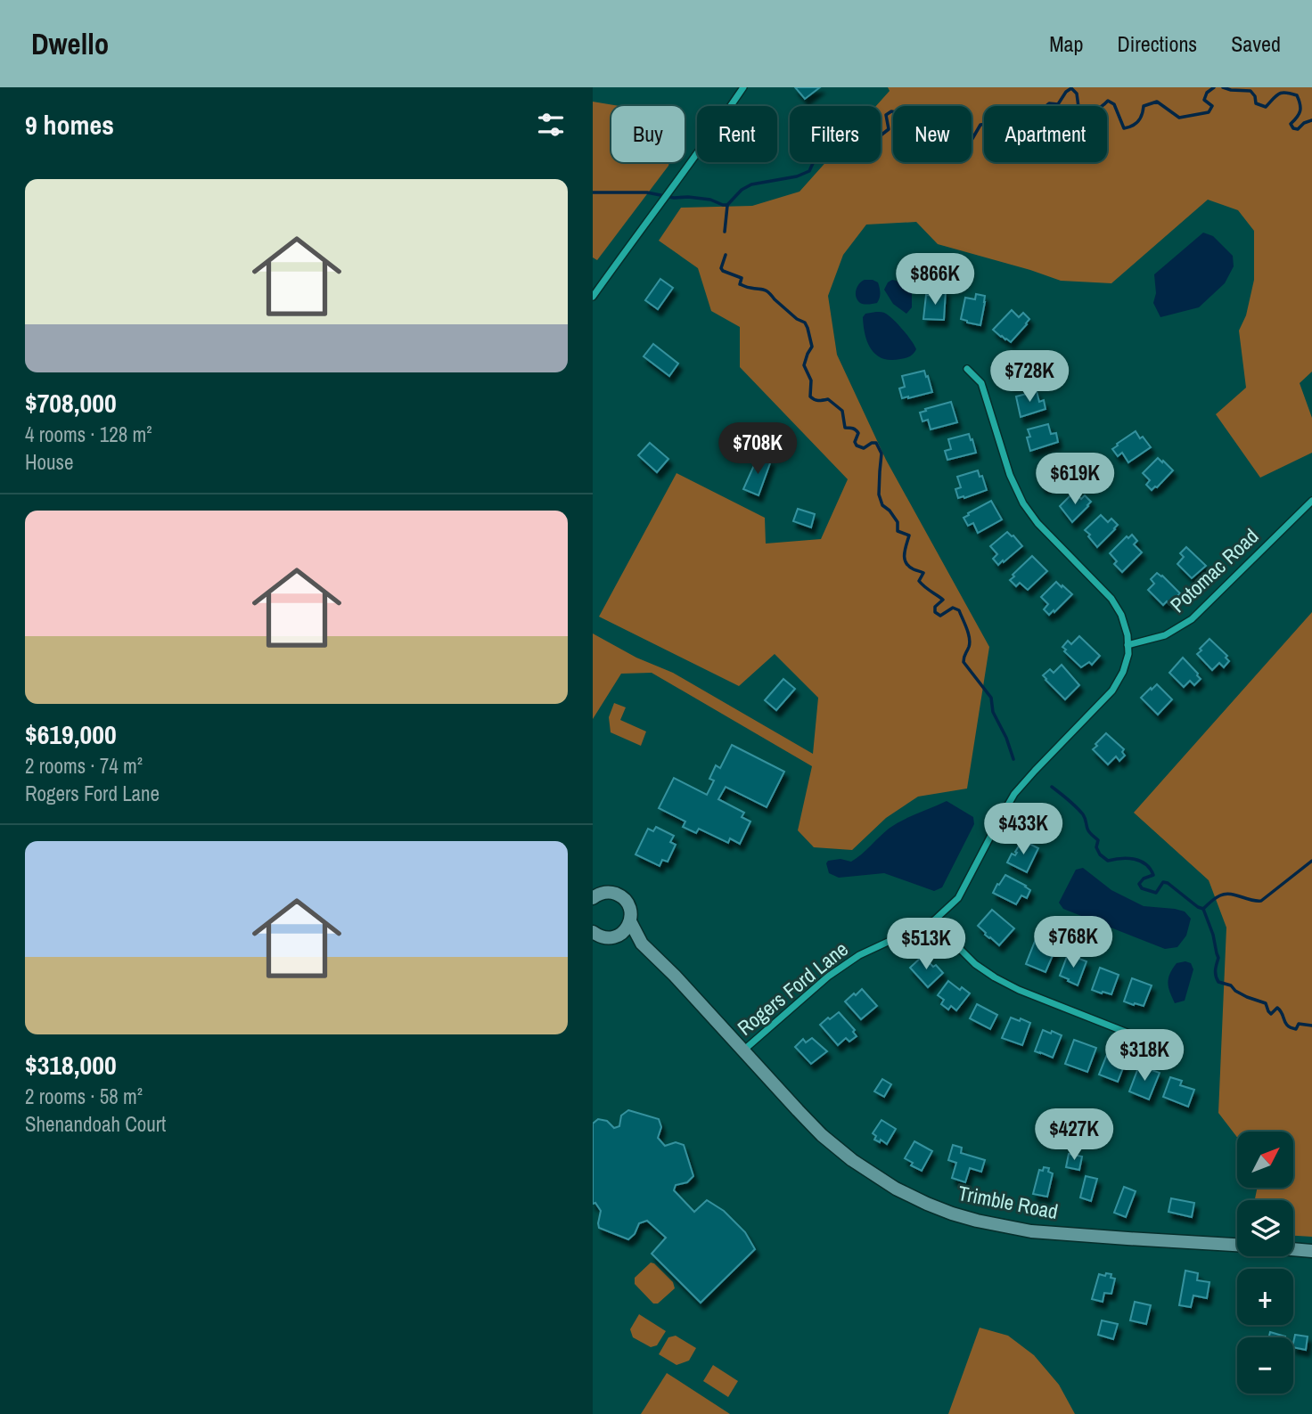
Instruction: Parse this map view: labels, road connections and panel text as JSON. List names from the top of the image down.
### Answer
{
  "streets": {
    "street": ["Potomac Road", "Rogers Ford Lane", "Trimble Road"]
  },
  "crossings": [
    ["Potomac Road", "Rogers Ford Lane"],
    ["Rogers Ford Lane", "Trimble Road"]
  ],
  "north": "top right",
  "page": {
    "header": "Dwello",
    "nav": ["Map", "Directions", "Saved"],
    "heading": "9 homes",
    "chip": [
      "Buy",
      "Rent",
      "Filters",
      "New",
      "Apartment"
    ],
    "list": [
      {
        "name": "$708,000",
        "note": "4 rooms · 128 m² · House"
      },
      {
        "name": "$619,000",
        "note": "2 rooms · 74 m² · Rogers Ford Lane"
      },
      {
        "name": "$318,000",
        "note": "2 rooms · 58 m² · Shenandoah Court"
      }
    ],
    "price": [
      "$866K",
      "$728K",
      "$708K",
      "$619K",
      "$433K",
      "$768K",
      "$513K",
      "$318K",
      "$427K"
    ],
    "map_buttons": ["+", "−"]
  }
}
